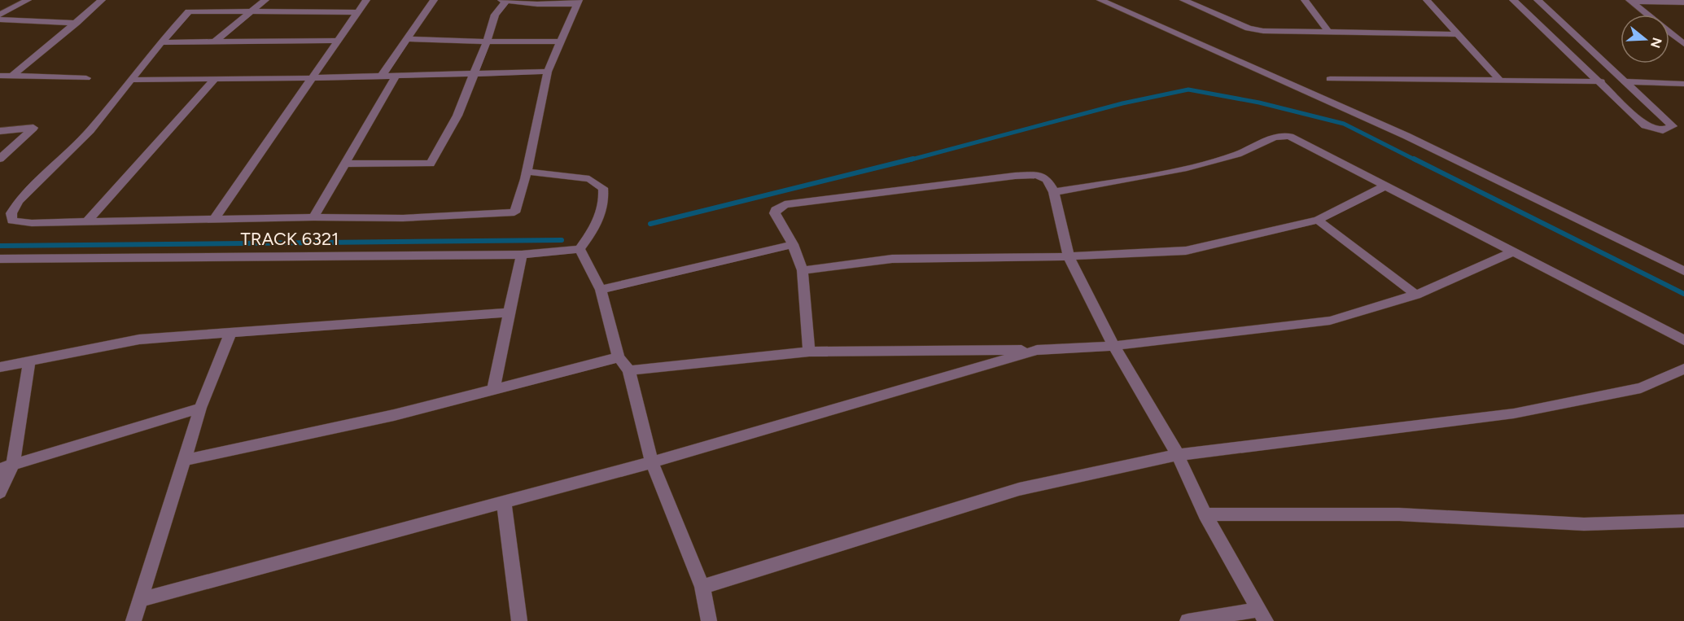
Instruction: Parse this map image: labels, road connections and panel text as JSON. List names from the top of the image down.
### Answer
{
  "streets": {
    "street": ["TRACK 6321"]
  },
  "north": "right"
}
